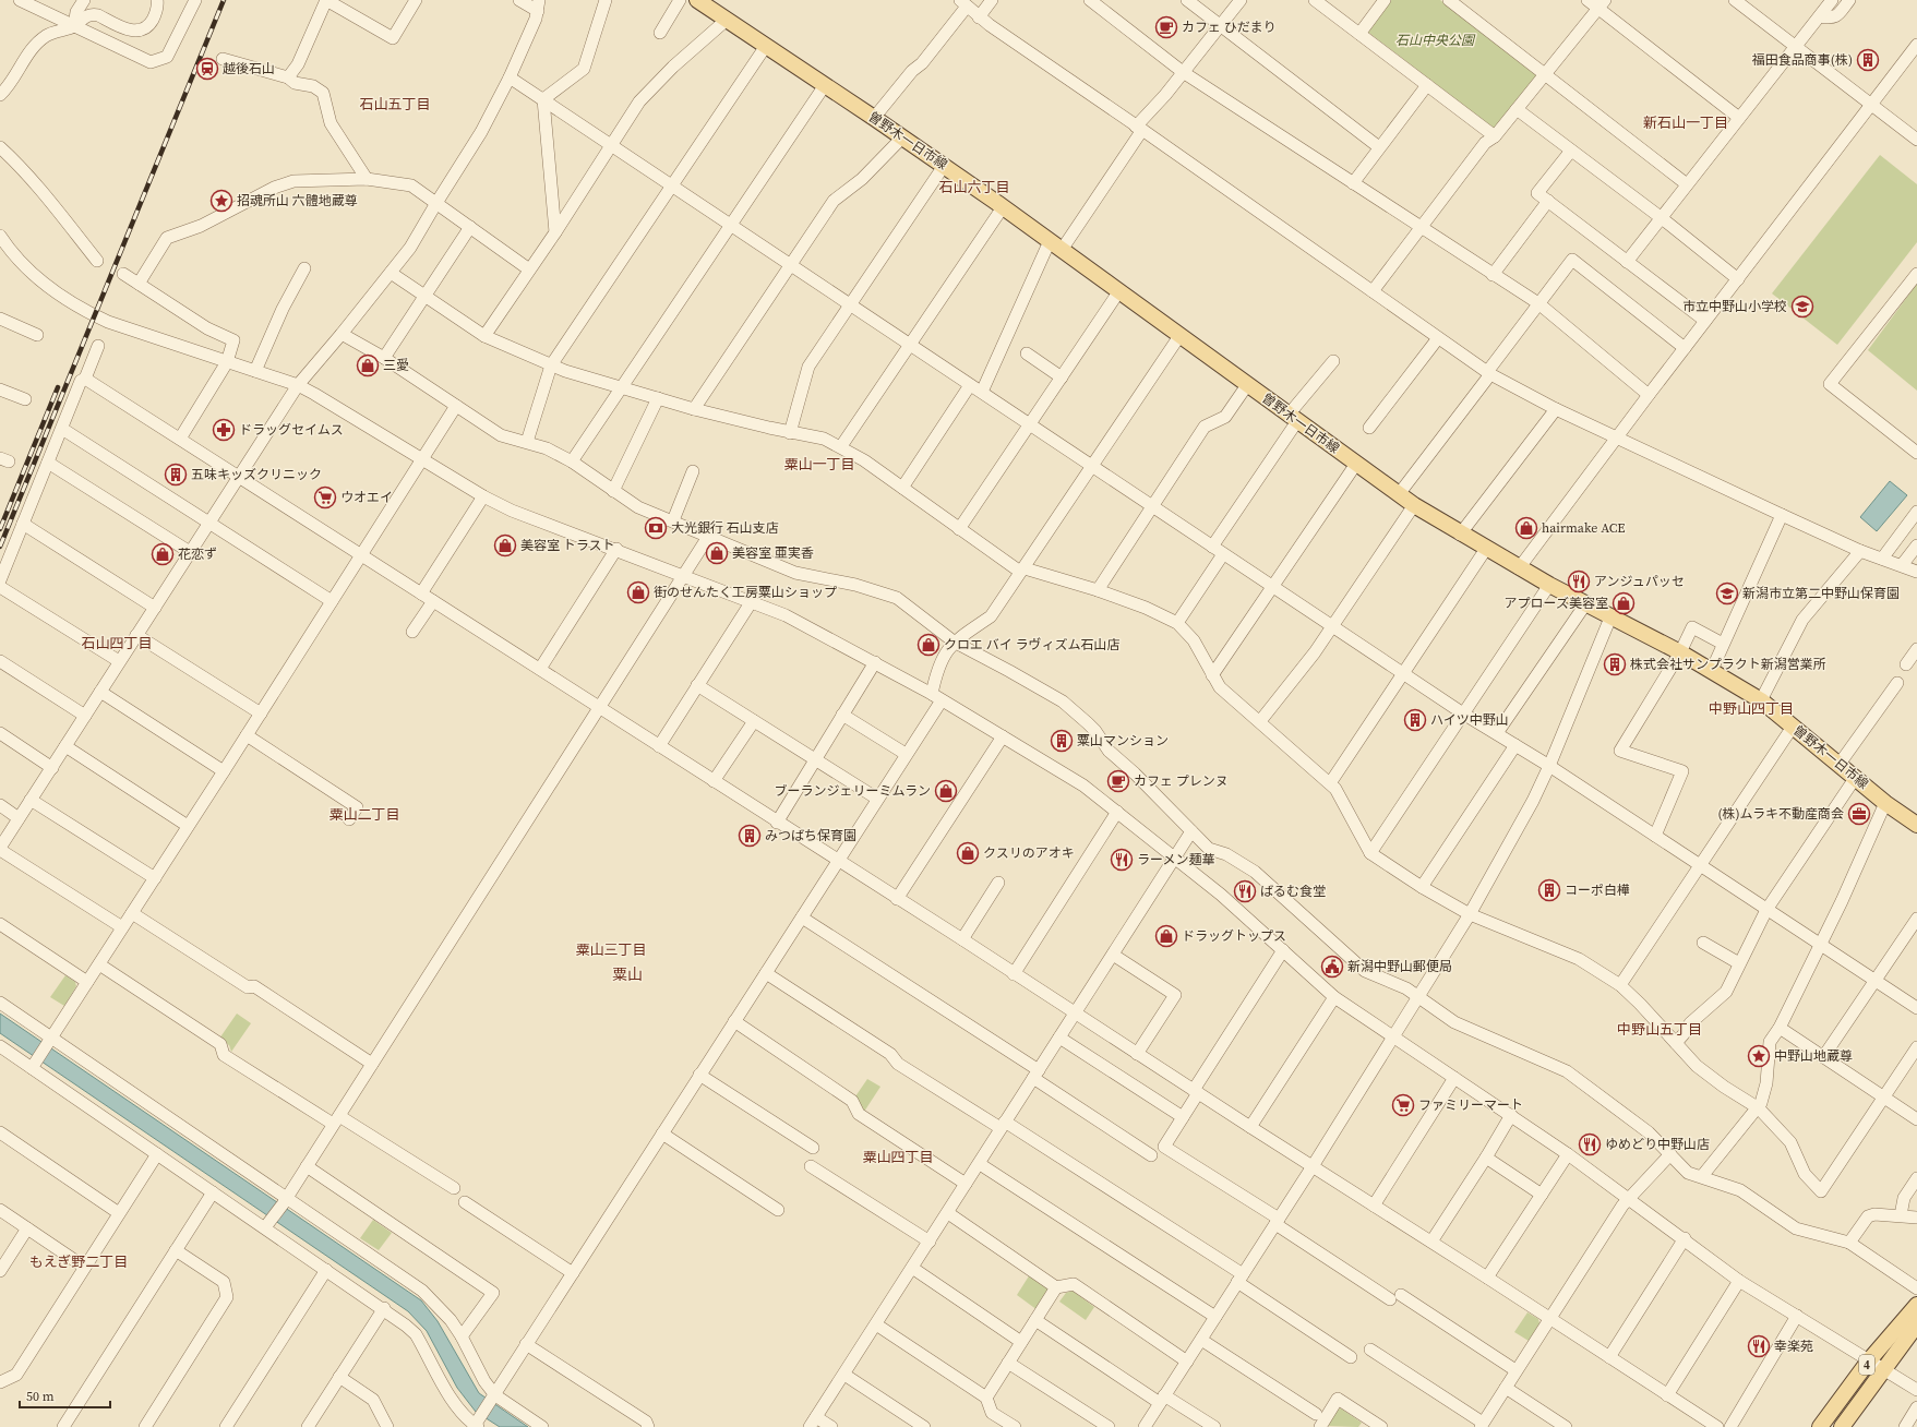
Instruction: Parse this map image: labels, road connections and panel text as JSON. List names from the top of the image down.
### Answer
{
  "streets": {
    "main road": ["曽野木一日市線", "4"]
  },
  "districts": [
    "石山五丁目",
    "新石山一丁目",
    "石山六丁目",
    "粟山一丁目",
    "石山四丁目",
    "中野山四丁目",
    "粟山二丁目",
    "粟山三丁目",
    "粟山",
    "中野山五丁目",
    "粟山四丁目",
    "もえぎ野二丁目"
  ],
  "parks": ["石山中央公園"],
  "places": {
    "cafe": ["カフェ ひだまり", "カフェ プレンヌ"],
    "building": [
      "福田食品商事(株)",
      "五味キッズクリニック",
      "株式会社サンプラクト新潟営業所",
      "ハイツ中野山",
      "粟山マンション",
      "みつばち保育園",
      "コーポ白樺"
    ],
    "station": ["越後石山"],
    "place": ["招魂所山 六體地蔵尊", "中野山地蔵尊"],
    "school or university": ["市立中野山小学校", "新潟市立第二中野山保育園"],
    "shop": [
      "三愛",
      "hairmake ACE",
      "美容室 トラスト",
      "美容室 亜実香",
      "花恋ず",
      "街のせんたく工房粟山ショップ",
      "アプローズ美容室",
      "クロエ バイ ラヴィズム石山店",
      "ブーランジェリーミムラン",
      "クスリのアオキ",
      "ドラッグトップス"
    ],
    "pharmacy": ["ドラッグセイムス"],
    "supermarket": ["ウオエイ", "ファミリーマート"],
    "bank": ["大光銀行 石山支店"],
    "restaurant": [
      "アンジュパッセ",
      "ラーメン麺華",
      "ばるむ食堂",
      "ゆめどり中野山店",
      "幸楽苑"
    ],
    "office": ["(株)ムラキ不動産商会"],
    "public building": ["新潟中野山郵便局"]
  },
  "scale_bar": "50 m"
}
